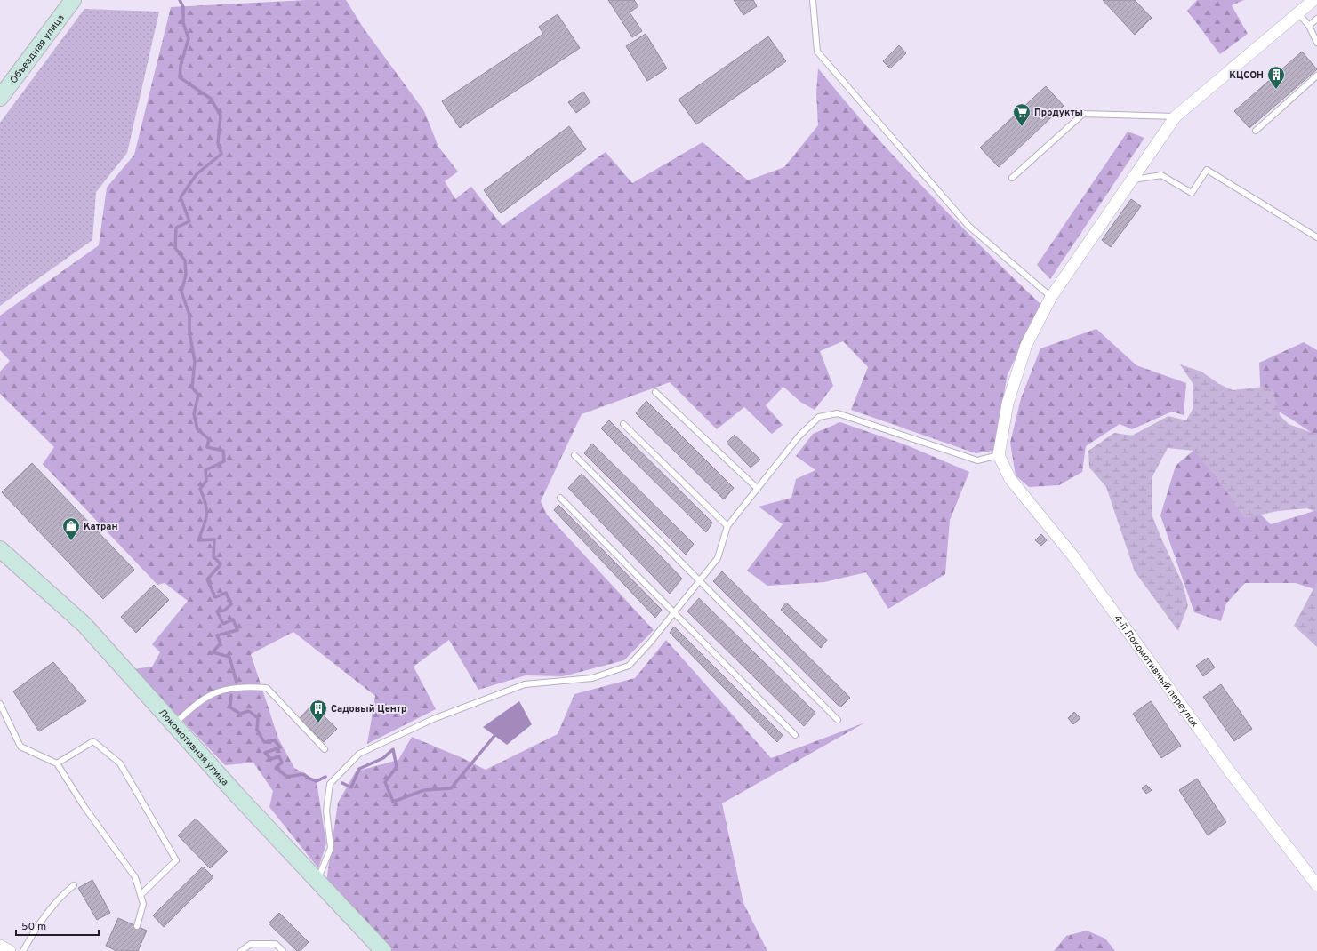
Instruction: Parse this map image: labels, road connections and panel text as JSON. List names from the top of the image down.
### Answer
{
  "streets": {
    "street": ["Объездная улица", "4-й Локомотивный переулок", "Локомотивная улица"]
  },
  "places": {
    "building": ["КЦСОН", "Садовый Центр"],
    "supermarket": ["Продукты"],
    "shop": ["Катран"]
  },
  "scale_bar": "50 m"
}
